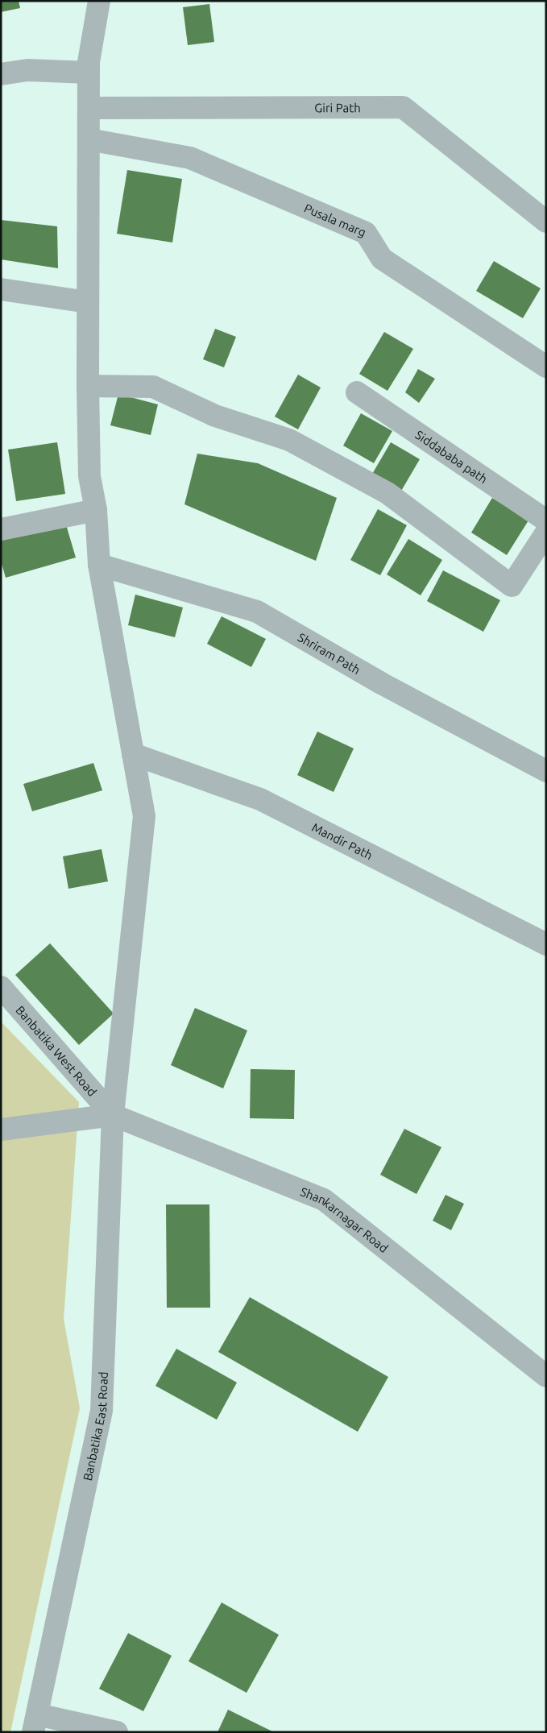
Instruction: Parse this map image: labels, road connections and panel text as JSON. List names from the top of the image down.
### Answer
{
  "streets": {
    "street": [
      "Giri Path",
      "Pusala marg",
      "Siddababa path",
      "Shriram Path",
      "Mandir Path",
      "Banbatika West Road",
      "Shankarnagar Road",
      "Banbatika East Road"
    ]
  },
  "crossings": [
    ["Giri Path", "Banbatika East Road"],
    ["Pusala marg", "Banbatika East Road"],
    ["Shriram Path", "Banbatika East Road"],
    ["Mandir Path", "Banbatika East Road"],
    ["Banbatika West Road", "Shankarnagar Road"],
    ["Banbatika West Road", "Banbatika East Road"],
    ["Shankarnagar Road", "Banbatika East Road"]
  ]
}
